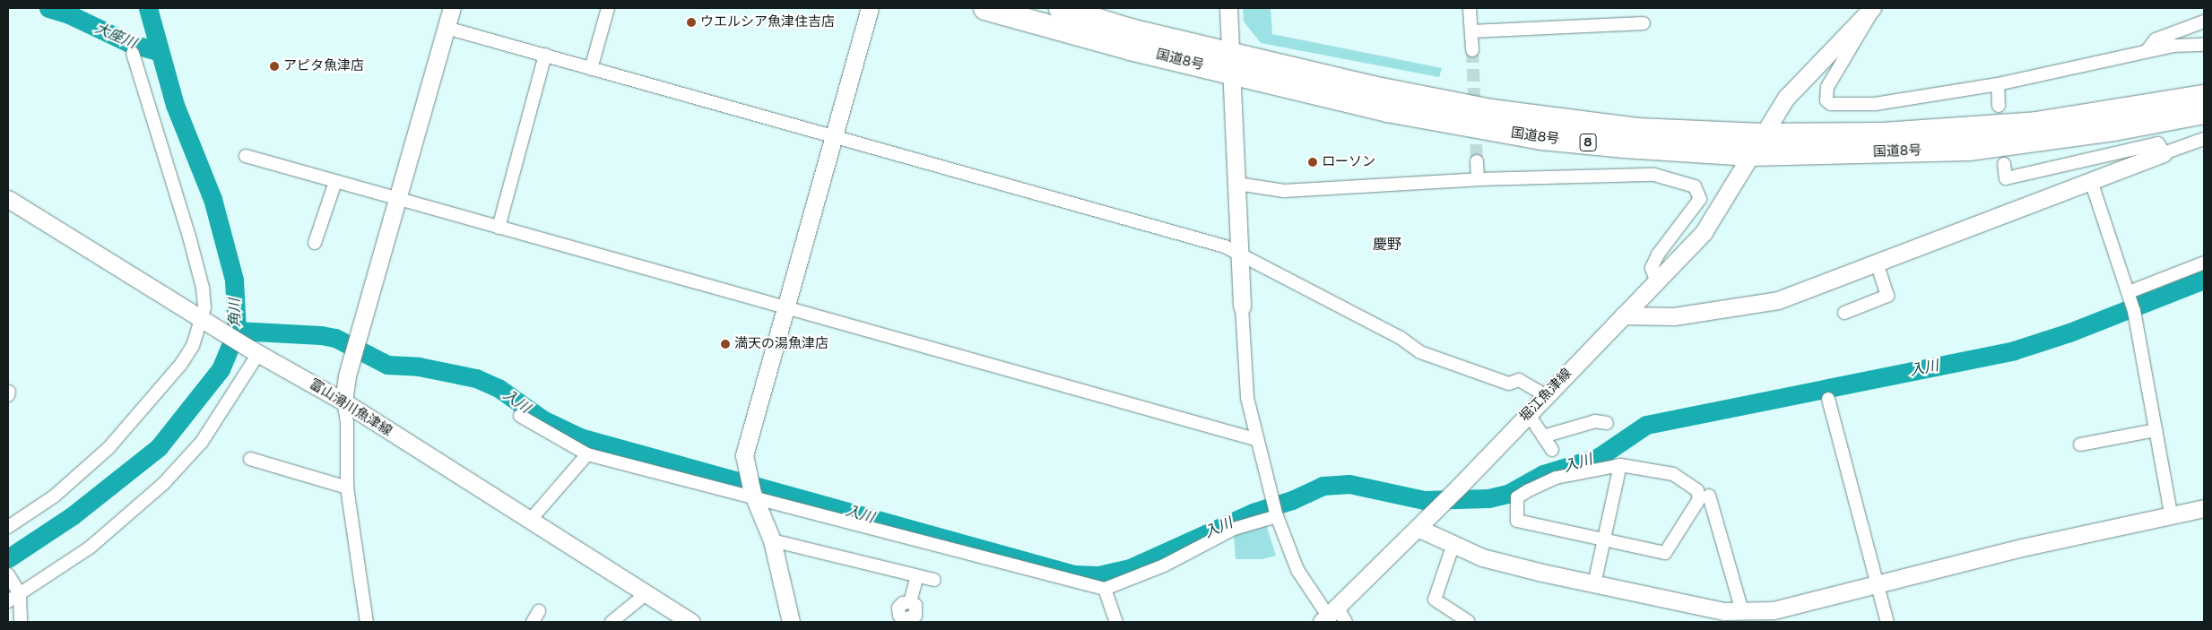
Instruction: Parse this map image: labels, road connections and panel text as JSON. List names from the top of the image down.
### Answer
{
  "streets": {
    "highway": ["国道8号", "8"],
    "street": ["堀江魚津線", "富山滑川魚津線"]
  },
  "crossings": [
    ["国道8号", "堀江魚津線"]
  ],
  "districts": ["慶野"],
  "water": ["大座川", "角川", "入川"],
  "places": [
    "ウエルシア魚津住吉店",
    "アピタ魚津店",
    "ローソン",
    "満天の湯魚津店"
  ]
}
